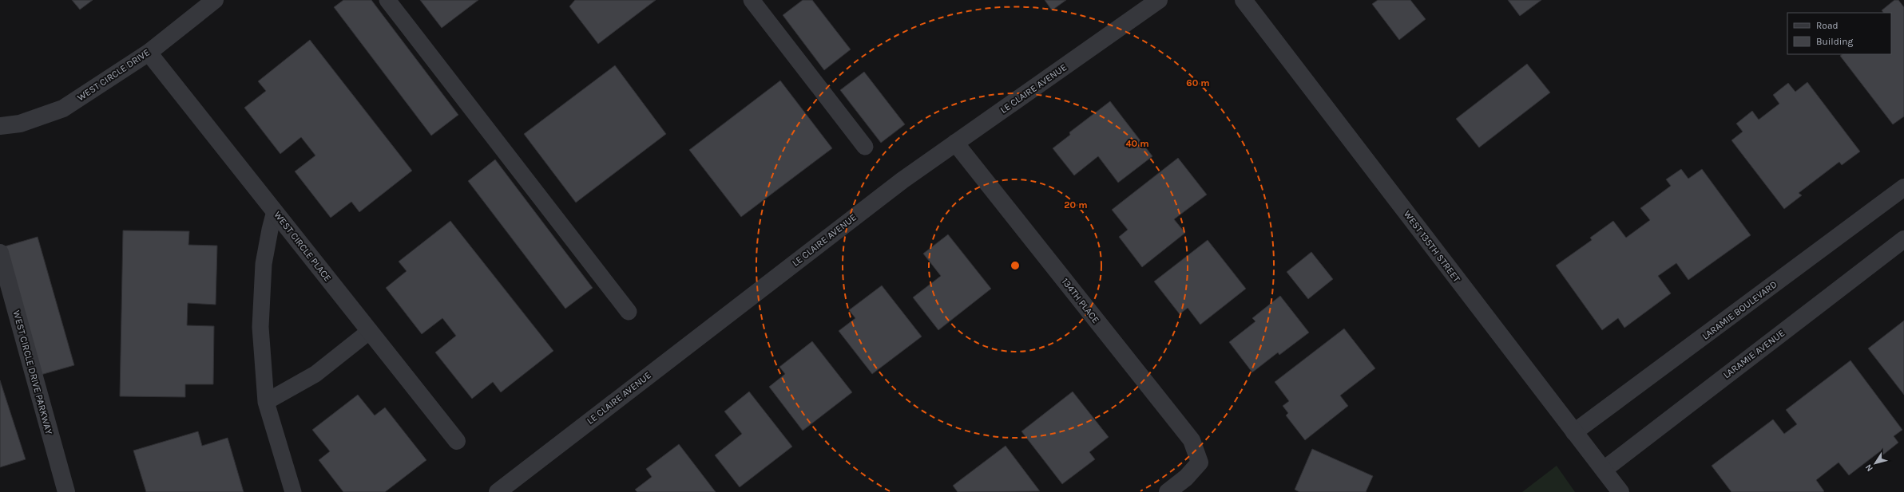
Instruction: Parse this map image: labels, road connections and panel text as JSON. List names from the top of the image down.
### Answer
{
  "streets": {
    "street": [
      "WEST CIRCLE DRIVE",
      "LE CLAIRE AVENUE",
      "WEST CIRCLE PLACE",
      "WEST 135TH STREET",
      "134TH PLACE",
      "LARAMIE BOULEVARD",
      "LARAMIE AVENUE",
      "WEST CIRCLE DRIVE PARKWAY"
    ]
  },
  "crossings": [
    ["WEST CIRCLE DRIVE", "WEST CIRCLE PLACE"],
    ["LE CLAIRE AVENUE", "134TH PLACE"],
    ["WEST 135TH STREET", "LARAMIE BOULEVARD"],
    ["WEST 135TH STREET", "LARAMIE AVENUE"]
  ],
  "legend": ["Road", "Building"],
  "north": "bottom left",
  "rings": ["60 m", "40 m", "20 m"]
}
